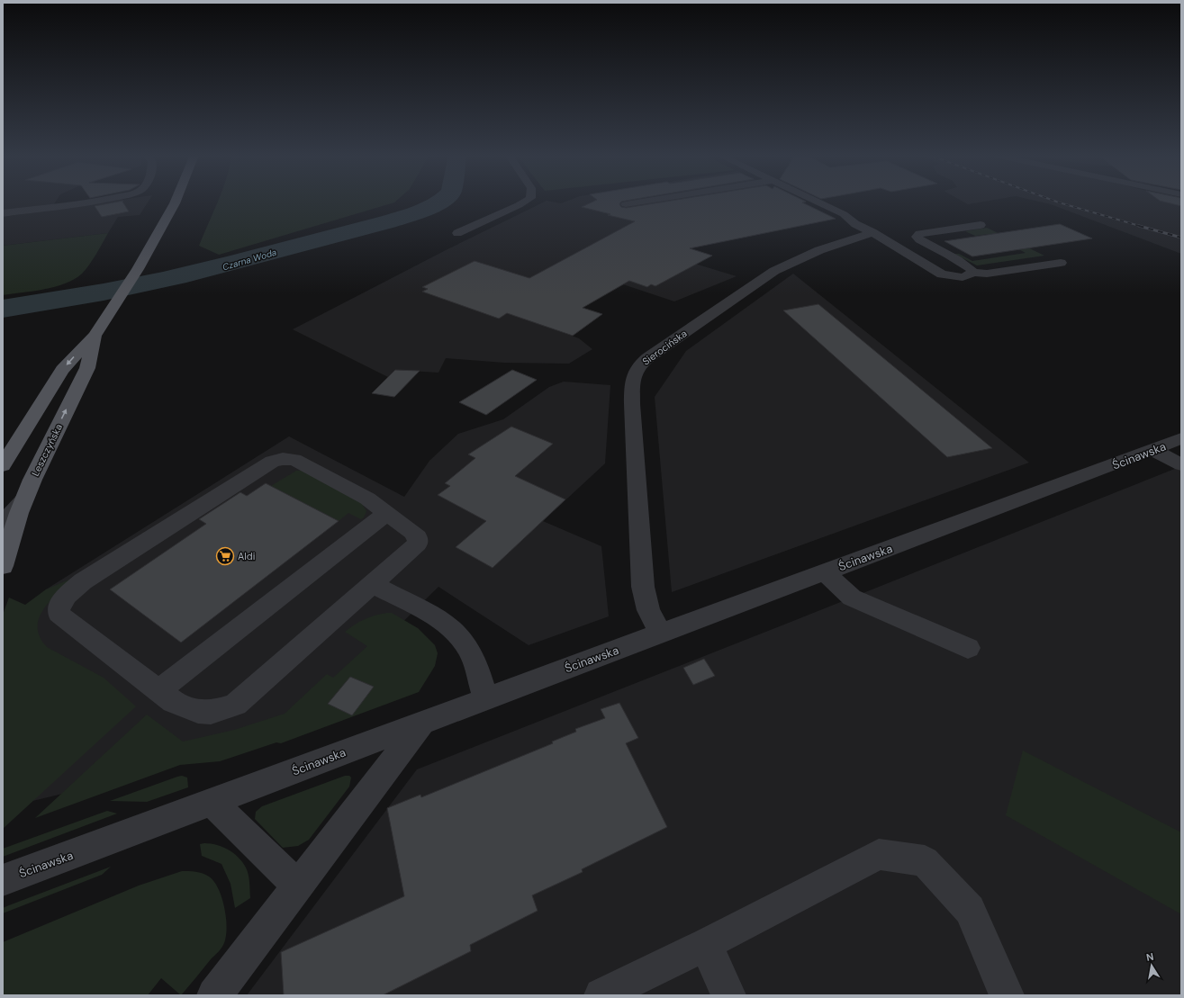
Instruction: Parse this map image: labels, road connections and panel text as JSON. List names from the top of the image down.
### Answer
{
  "streets": {
    "main road": ["Leszczyńska"],
    "street": ["Sierocińska", "Ścinawska"]
  },
  "crossings": [
    ["Sierocińska", "Ścinawska"]
  ],
  "water": ["Czarna Woda"],
  "places": {
    "supermarket": ["Aldi"]
  },
  "north": "top"
}
